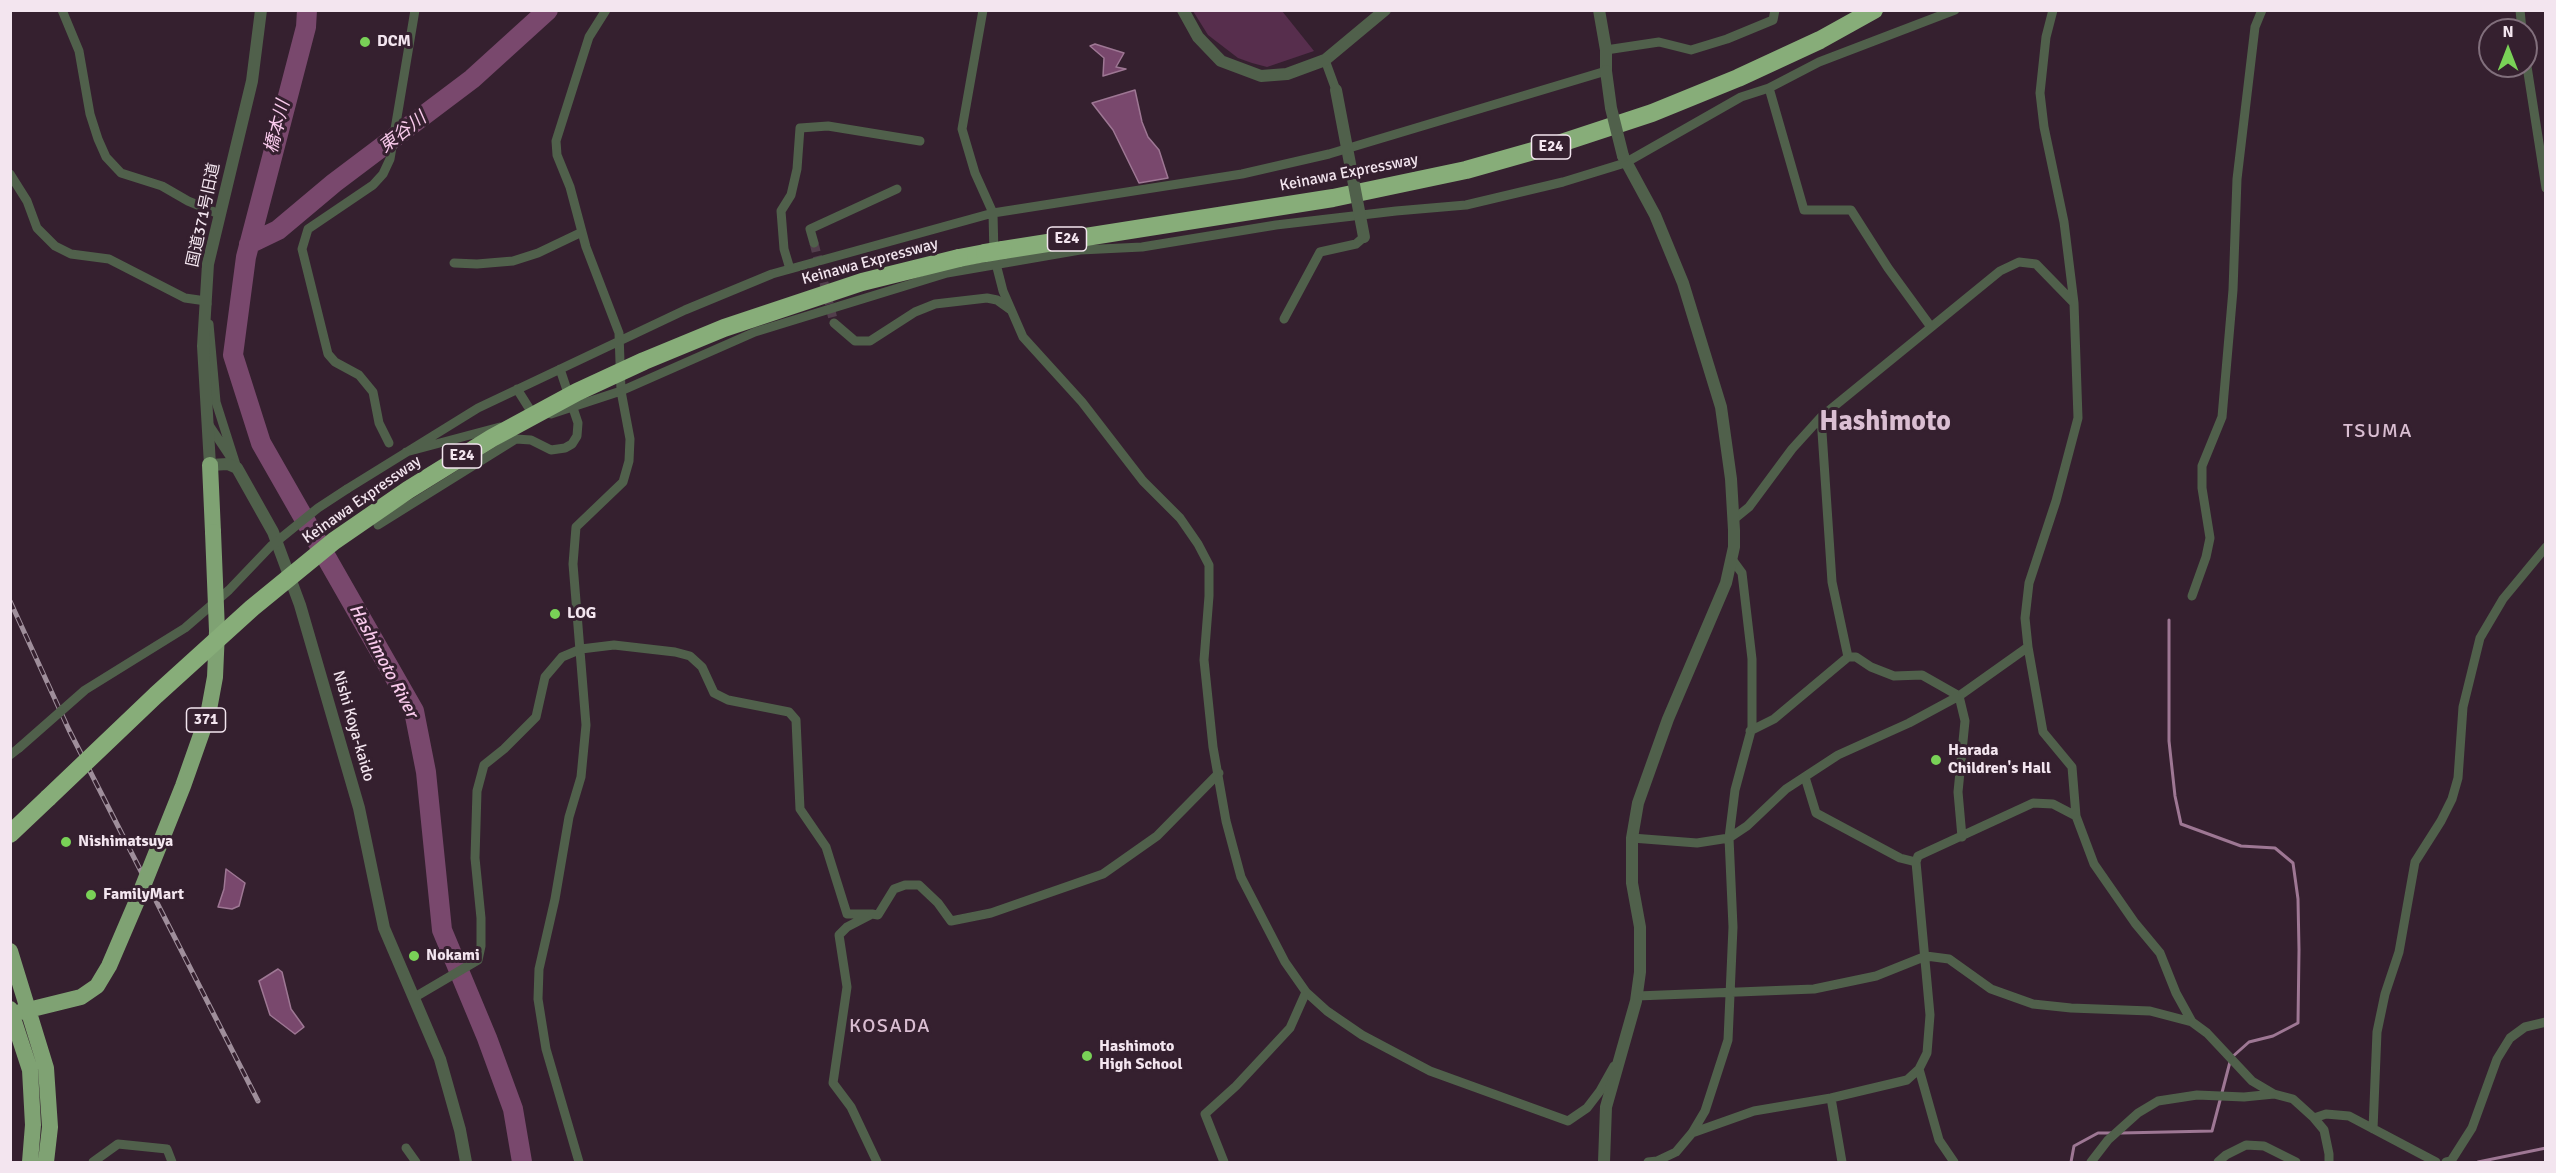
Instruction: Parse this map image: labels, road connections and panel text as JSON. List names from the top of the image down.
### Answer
{
  "streets": {
    "highway": ["E24", "Keinawa Expressway", "371"],
    "street": ["国道371号旧道", "Nishi Koya-kaido"]
  },
  "crossings": [
    ["国道371号旧道", "371"],
    ["国道371号旧道", "Nishi Koya-kaido"]
  ],
  "districts": ["Hashimoto", "TSUMA", "KOSADA"],
  "water": ["橋本川", "東谷川", "Hashimoto River"],
  "places": [
    "DCM",
    "LOG",
    "Harada Children's Hall",
    "Nishimatsuya",
    "FamilyMart",
    "Nokami",
    "Hashimoto High School"
  ],
  "north": "top"
}
